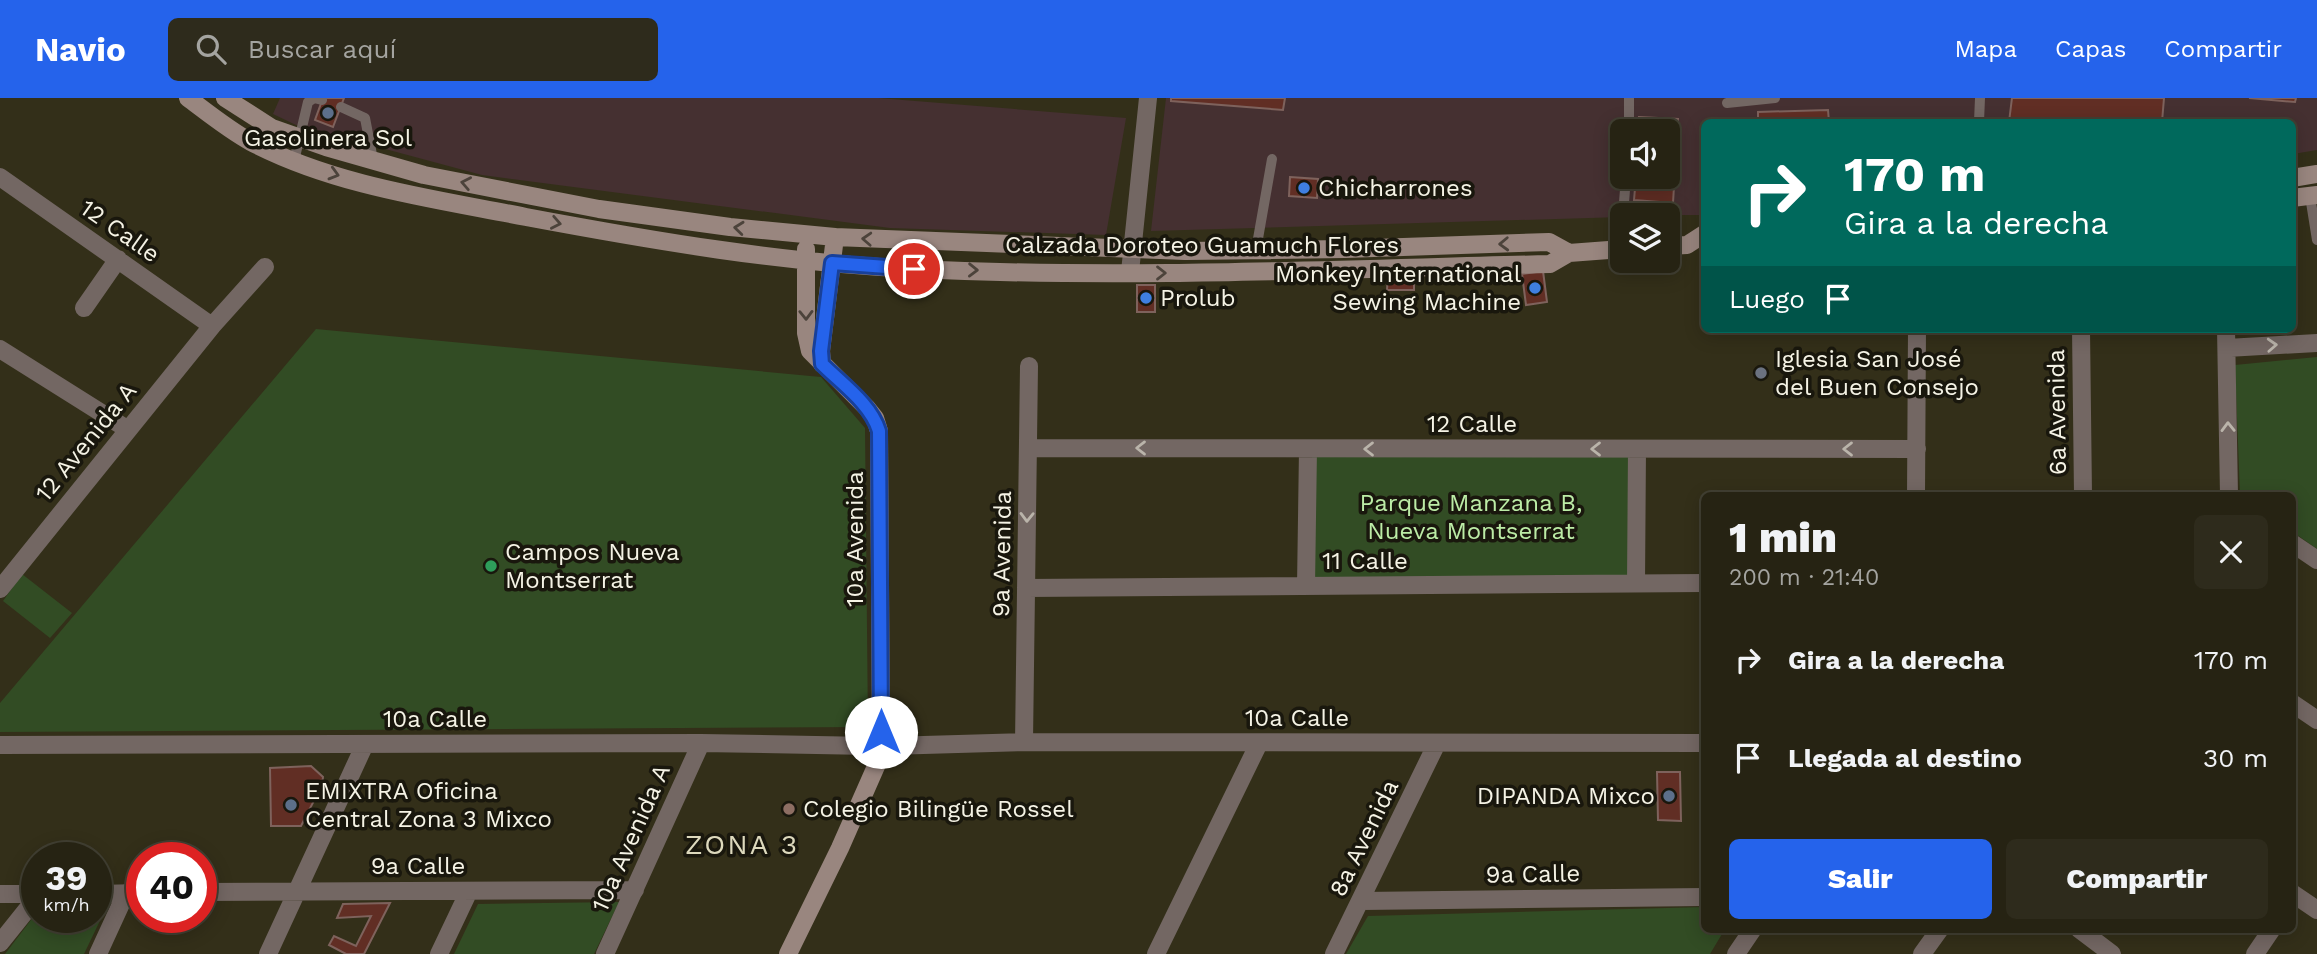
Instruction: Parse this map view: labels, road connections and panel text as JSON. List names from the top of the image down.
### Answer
{
  "streets": {
    "main road": ["Calzada Doroteo Guamuch Flores", "10a Avenida"],
    "street": [
      "12 Calle",
      "6a Avenida",
      "12 Avenida A",
      "9a Avenida",
      "11 Calle",
      "10a Calle",
      "10a Avenida A",
      "8a Avenida",
      "9a Calle"
    ]
  },
  "crossings": [
    ["12 Calle", "12 Avenida A"],
    ["12 Calle", "9a Avenida"],
    ["Calzada Doroteo Guamuch Flores", "10a Avenida"],
    ["10a Avenida", "10a Calle"],
    ["9a Avenida", "11 Calle"],
    ["9a Avenida", "10a Calle"],
    ["10a Calle", "10a Avenida A"],
    ["10a Calle", "8a Avenida"],
    ["10a Avenida A", "9a Calle"],
    ["8a Avenida", "9a Calle"]
  ],
  "one_way": ["12 Calle", "9a Avenida"],
  "districts": ["ZONA 3"],
  "parks": ["Parque Manzana B, Nueva Montserrat"],
  "places": [
    "Gasolinera Sol",
    "Chicharrones",
    "Monkey International Sewing Machine",
    "Prolub",
    "Iglesia San José del Buen Consejo",
    "Campos Nueva Montserrat",
    "DIPANDA Mixco",
    "EMIXTRA Oficina Central Zona 3 Mixco",
    "Colegio Bilingüe Rossel"
  ],
  "page": {
    "header": "Navio",
    "search": "Buscar aquí",
    "nav": ["Mapa", "Capas", "Compartir"],
    "turn": ["170 m", "Gira a la derecha"],
    "then": "Luego",
    "heading": ["1 min", "200 m · 21:40"],
    "list": [
      {
        "name": "Gira a la derecha",
        "value": "170 m"
      },
      {
        "name": "Llegada al destino",
        "value": "30 m"
      }
    ],
    "buttons": ["Salir", "Compartir"],
    "speed": "39 km/h",
    "limit": "40"
  }
}
